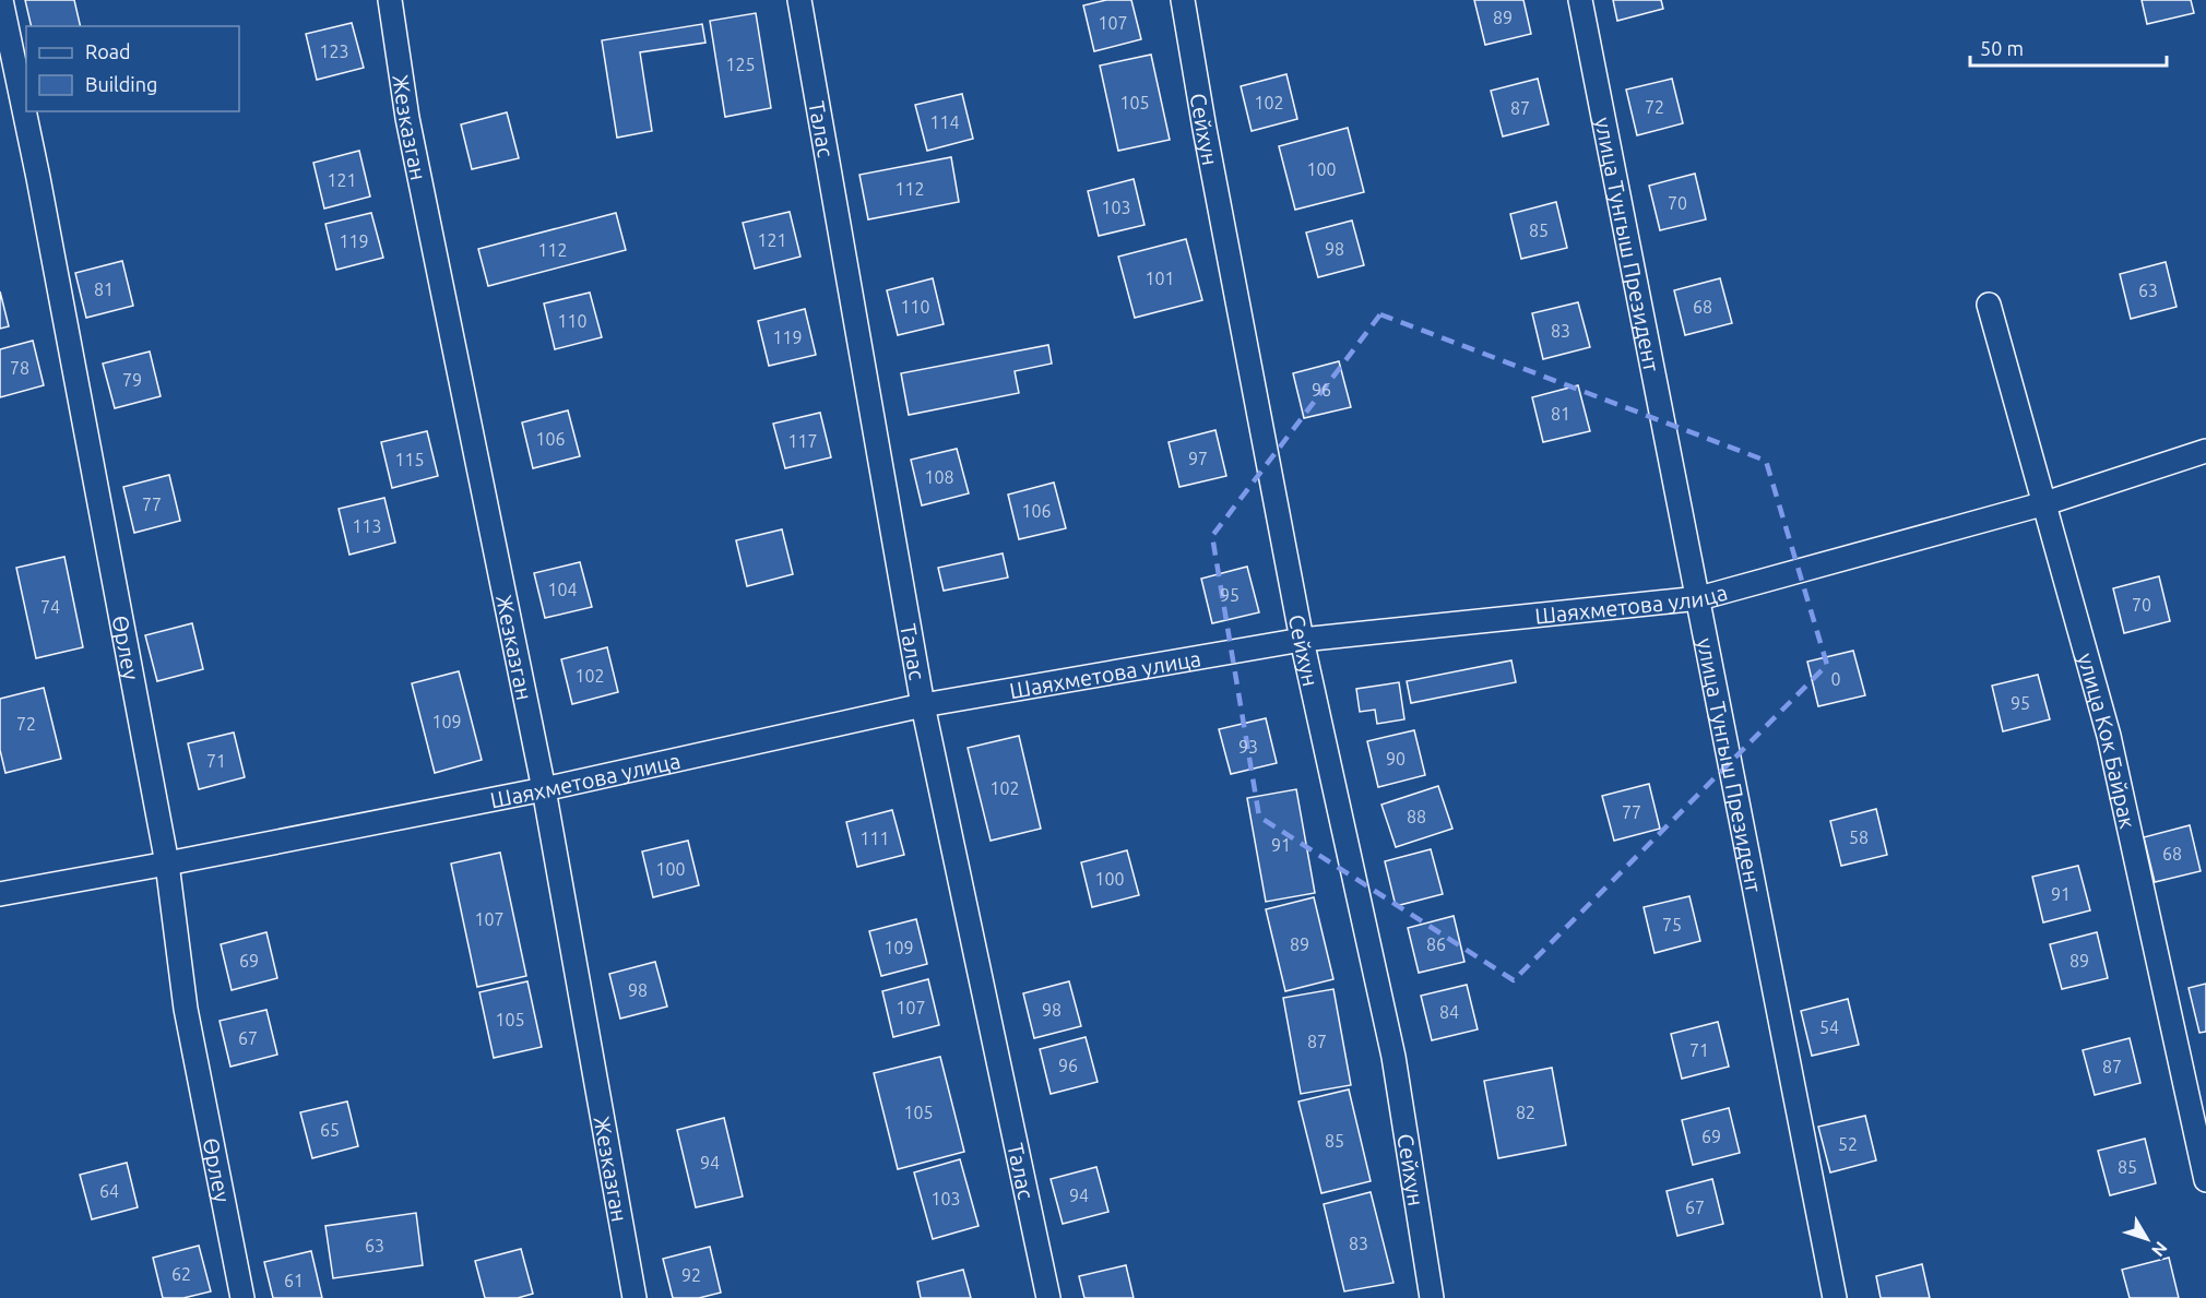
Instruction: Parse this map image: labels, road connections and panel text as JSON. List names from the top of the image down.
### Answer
{
  "streets": {
    "street": [
      "Жезказган",
      "Талас",
      "Сейхун",
      "улица Тунгыш Президент",
      "Шаяхметова улица",
      "Өрлеу",
      "улица Кок Байрак"
    ]
  },
  "crossings": [
    ["Жезказган", "Шаяхметова улица"],
    ["Талас", "Шаяхметова улица"],
    ["Сейхун", "Шаяхметова улица"],
    ["улица Тунгыш Президент", "Шаяхметова улица"],
    ["Шаяхметова улица", "Өрлеу"],
    ["Шаяхметова улица", "улица Кок Байрак"]
  ],
  "house_numbers": [
    "89",
    "107",
    "123",
    "125",
    "105",
    "102",
    "72",
    "87",
    "114",
    "100",
    "121",
    "112",
    "70",
    "103",
    "85",
    "121",
    "119",
    "98",
    "112",
    "101",
    "81",
    "63",
    "110",
    "68",
    "110",
    "83",
    "119",
    "78",
    "79",
    "96",
    "81",
    "106",
    "117",
    "97",
    "115",
    "108",
    "77",
    "106",
    "113",
    "104",
    "95",
    "70",
    "74",
    "102",
    "0",
    "95",
    "109",
    "72",
    "93",
    "90",
    "71",
    "102",
    "77",
    "88",
    "58",
    "111",
    "91",
    "68",
    "100",
    "100",
    "91",
    "107",
    "75",
    "89",
    "86",
    "109",
    "69",
    "89",
    "98",
    "107",
    "98",
    "84",
    "105",
    "54",
    "67",
    "87",
    "71",
    "96",
    "87",
    "105",
    "82",
    "65",
    "69",
    "85",
    "52",
    "94",
    "85",
    "64",
    "94",
    "103",
    "67",
    "83",
    "63",
    "62",
    "92",
    "61"
  ],
  "legend": ["Road", "Building"],
  "scale_bar": "50 m",
  "north": "bottom right"
}
